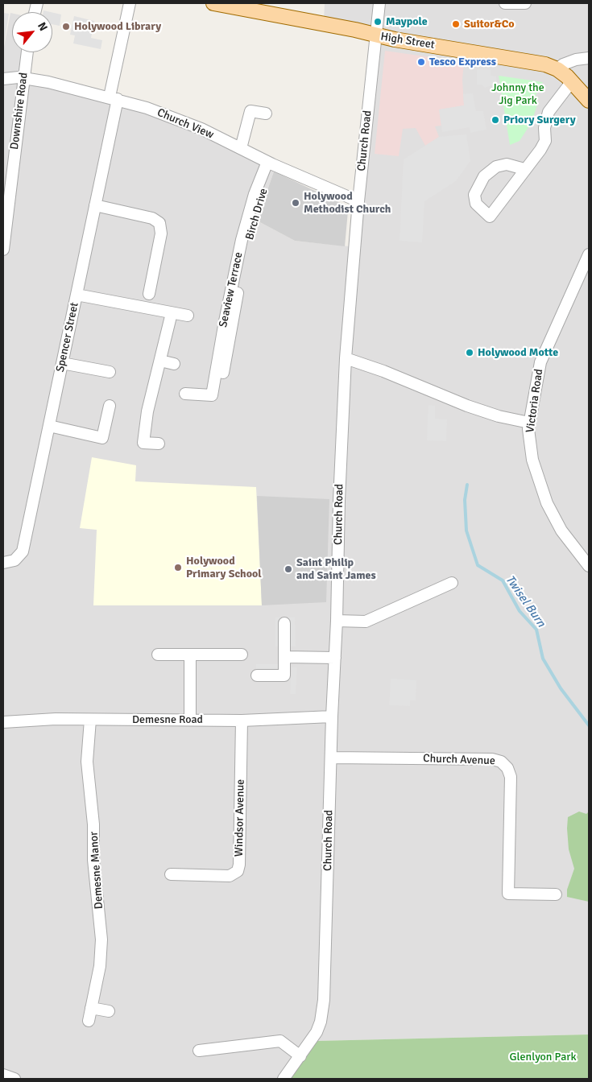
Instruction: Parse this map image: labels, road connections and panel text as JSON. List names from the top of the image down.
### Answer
{
  "streets": {
    "main road": ["High Street"],
    "street": [
      "Downshire Road",
      "Church View",
      "Church Road",
      "Birch Drive",
      "Seaview Terrace",
      "Spencer Street",
      "Victoria Road",
      "Demesne Road",
      "Church Avenue",
      "Windsor Avenue",
      "Demesne Manor"
    ]
  },
  "crossings": [
    ["High Street", "Church Road"],
    ["Downshire Road", "Church View"],
    ["Church View", "Church Road"],
    ["Church View", "Birch Drive"],
    ["Church View", "Seaview Terrace"],
    ["Church View", "Spencer Street"],
    ["Church Road", "Demesne Road"],
    ["Church Road", "Church Avenue"],
    ["Birch Drive", "Seaview Terrace"],
    ["Demesne Road", "Windsor Avenue"],
    ["Demesne Road", "Demesne Manor"]
  ],
  "water": ["Twisel Burn"],
  "parks": ["Johnny the Jig Park", "Glenlyon Park"],
  "places": [
    "Maypole",
    "Suitor&Co",
    "Holywood Library",
    "Tesco Express",
    "Priory Surgery",
    "Holywood Methodist Church",
    "Holywood Motte",
    "Holywood Primary School",
    "Saint Philip and Saint James"
  ],
  "north": "top right"
}
